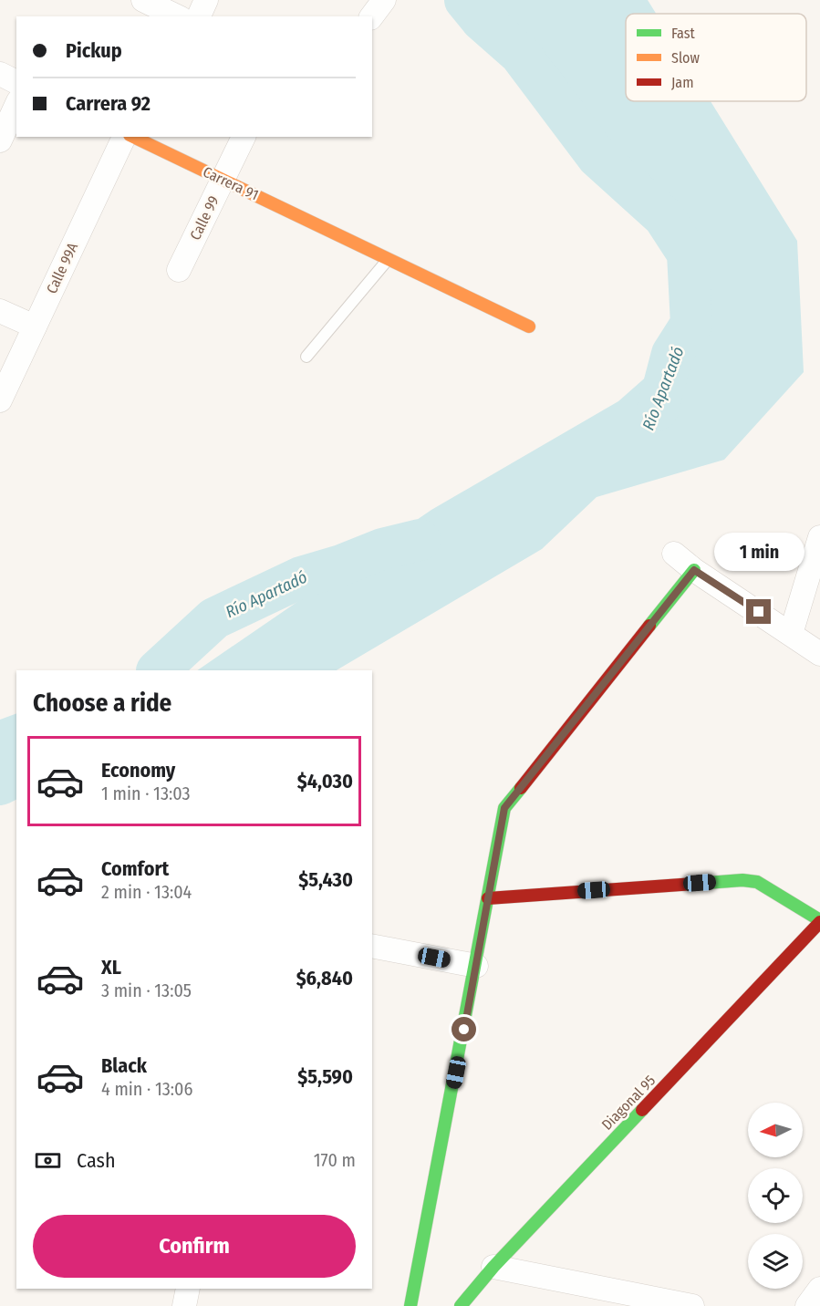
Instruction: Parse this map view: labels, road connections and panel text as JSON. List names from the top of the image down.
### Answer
{
  "streets": {
    "street": [
      "Carrera 91",
      "Calle 99",
      "Calle 99A",
      "Diagonal 95"
    ]
  },
  "crossings": [
    ["Carrera 91", "Calle 99"]
  ],
  "water": ["Río Apartadó"],
  "legend": ["Fast", "Slow", "Jam"],
  "north": "left",
  "page": {
    "banner": ["Pickup", "Carrera 92"],
    "bubble": "1 min",
    "heading": "Choose a ride",
    "list": [
      {
        "name": "Economy",
        "note": "1 min · 13:03",
        "value": "$4,030"
      },
      {
        "name": "Comfort",
        "note": "2 min · 13:04",
        "value": "$5,430"
      },
      {
        "name": "XL",
        "note": "3 min · 13:05",
        "value": "$6,840"
      },
      {
        "name": "Black",
        "note": "4 min · 13:06",
        "value": "$5,590"
      }
    ],
    "pay": ["Cash", "170 m"],
    "buttons": "Confirm"
  }
}
